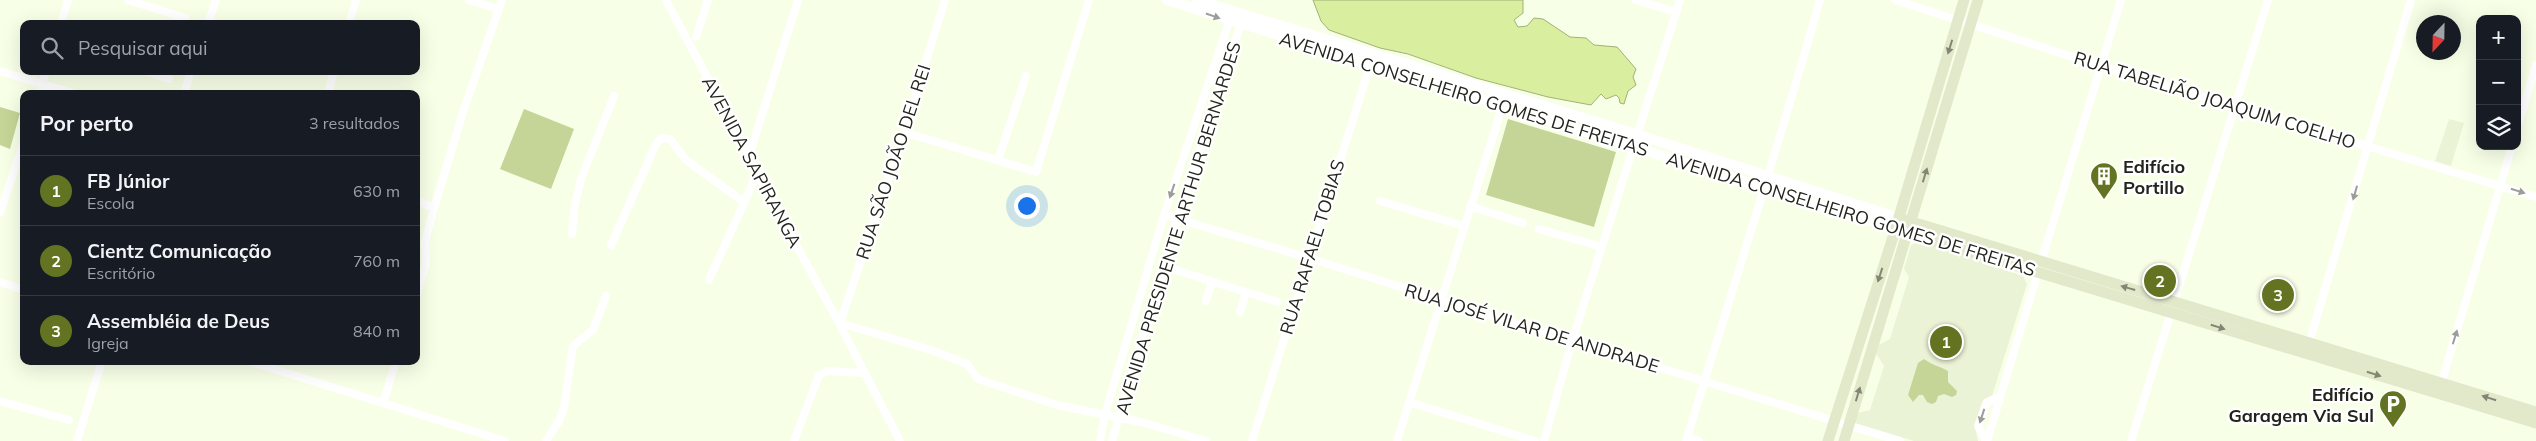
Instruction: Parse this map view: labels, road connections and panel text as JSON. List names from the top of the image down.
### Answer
{
  "streets": {
    "main road": ["AVENIDA CONSELHEIRO GOMES DE FREITAS"],
    "street": [
      "RUA TABELIÃO JOAQUIM COELHO",
      "AVENIDA SAPIRANGA",
      "RUA SÃO JOÃO DEL REI",
      "AVENIDA PRESIDENTE ARTHUR BERNARDES",
      "RUA RAFAEL TOBIAS",
      "RUA JOSÉ VILAR DE ANDRADE"
    ]
  },
  "crossings": [
    ["AVENIDA CONSELHEIRO GOMES DE FREITAS", "AVENIDA PRESIDENTE ARTHUR BERNARDES"],
    ["AVENIDA CONSELHEIRO GOMES DE FREITAS", "RUA RAFAEL TOBIAS"],
    ["AVENIDA SAPIRANGA", "RUA SÃO JOÃO DEL REI"],
    ["AVENIDA PRESIDENTE ARTHUR BERNARDES", "RUA JOSÉ VILAR DE ANDRADE"],
    ["RUA RAFAEL TOBIAS", "RUA JOSÉ VILAR DE ANDRADE"]
  ],
  "places": {
    "building": ["Edifício Portillo"],
    "parking": ["Edifício Garagem Via Sul"]
  },
  "north": "bottom",
  "page": {
    "map_buttons": ["+", "−"],
    "search": "Pesquisar aqui",
    "heading": ["Por perto", "3 resultados"],
    "list": [
      {
        "mark": "1",
        "name": "FB Júnior",
        "note": "Escola",
        "value": "630 m"
      },
      {
        "mark": "2",
        "name": "Cientz Comunicação",
        "note": "Escritório",
        "value": "760 m"
      },
      {
        "mark": "3",
        "name": "Assembléia de Deus",
        "note": "Igreja",
        "value": "840 m"
      }
    ],
    "pins": ["2", "3", "1"]
  }
}
